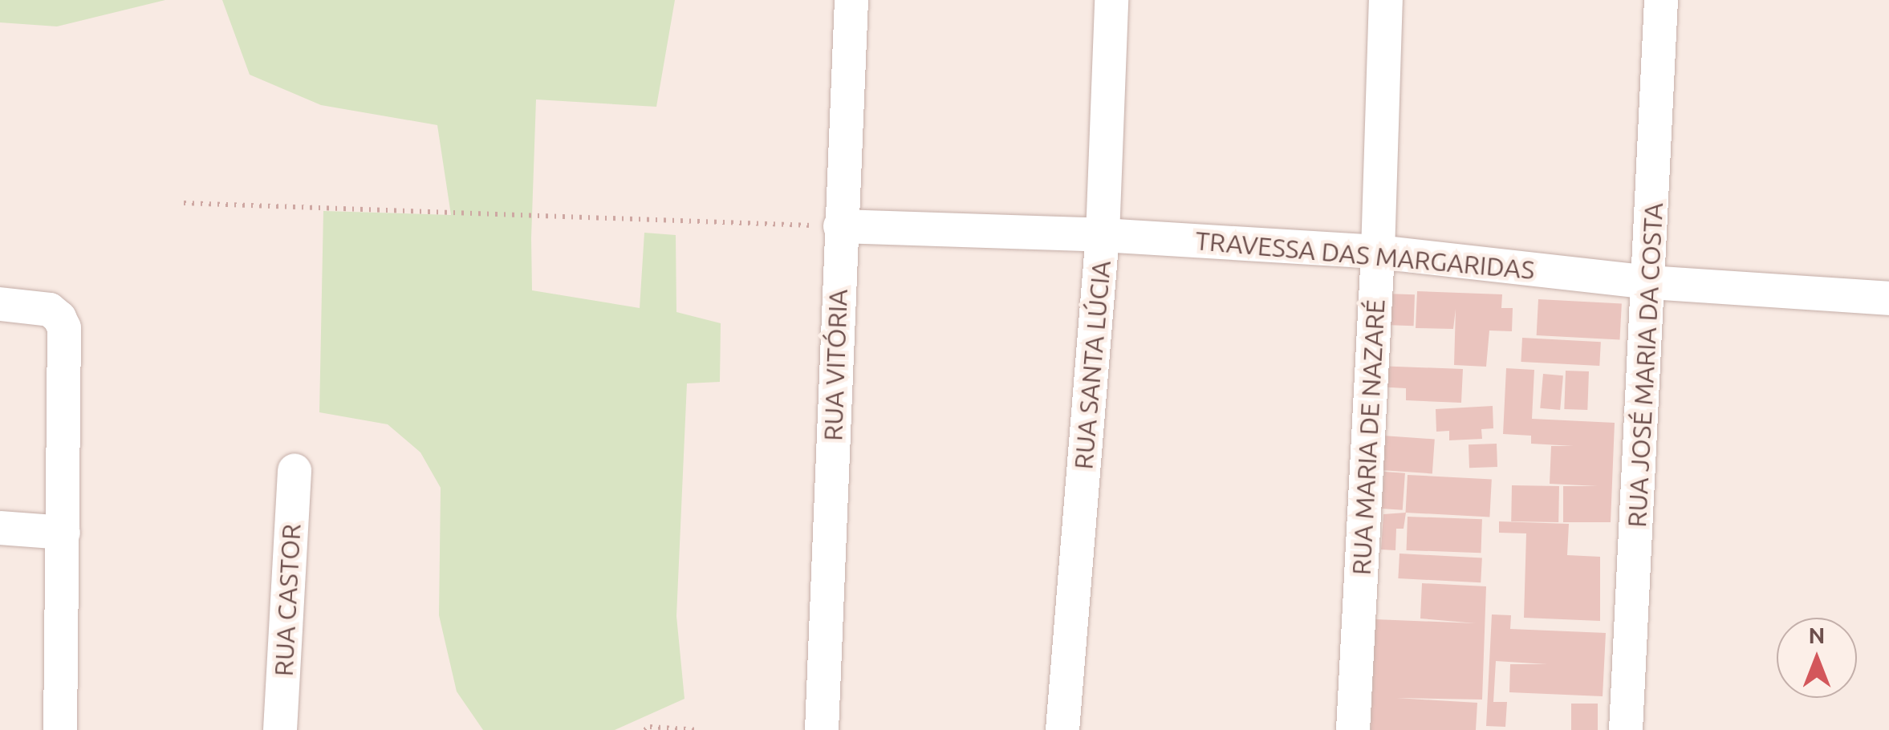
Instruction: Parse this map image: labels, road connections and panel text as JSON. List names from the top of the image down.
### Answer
{
  "streets": {
    "street": [
      "TRAVESSA DAS MARGARIDAS",
      "RUA VITÓRIA",
      "RUA SANTA LÚCIA",
      "RUA JOSÉ MARIA DA COSTA",
      "RUA MARIA DE NAZARÉ",
      "RUA CASTOR"
    ]
  },
  "crossings": [
    ["TRAVESSA DAS MARGARIDAS", "RUA VITÓRIA"],
    ["TRAVESSA DAS MARGARIDAS", "RUA SANTA LÚCIA"],
    ["TRAVESSA DAS MARGARIDAS", "RUA JOSÉ MARIA DA COSTA"],
    ["TRAVESSA DAS MARGARIDAS", "RUA MARIA DE NAZARÉ"]
  ],
  "north": "top"
}
